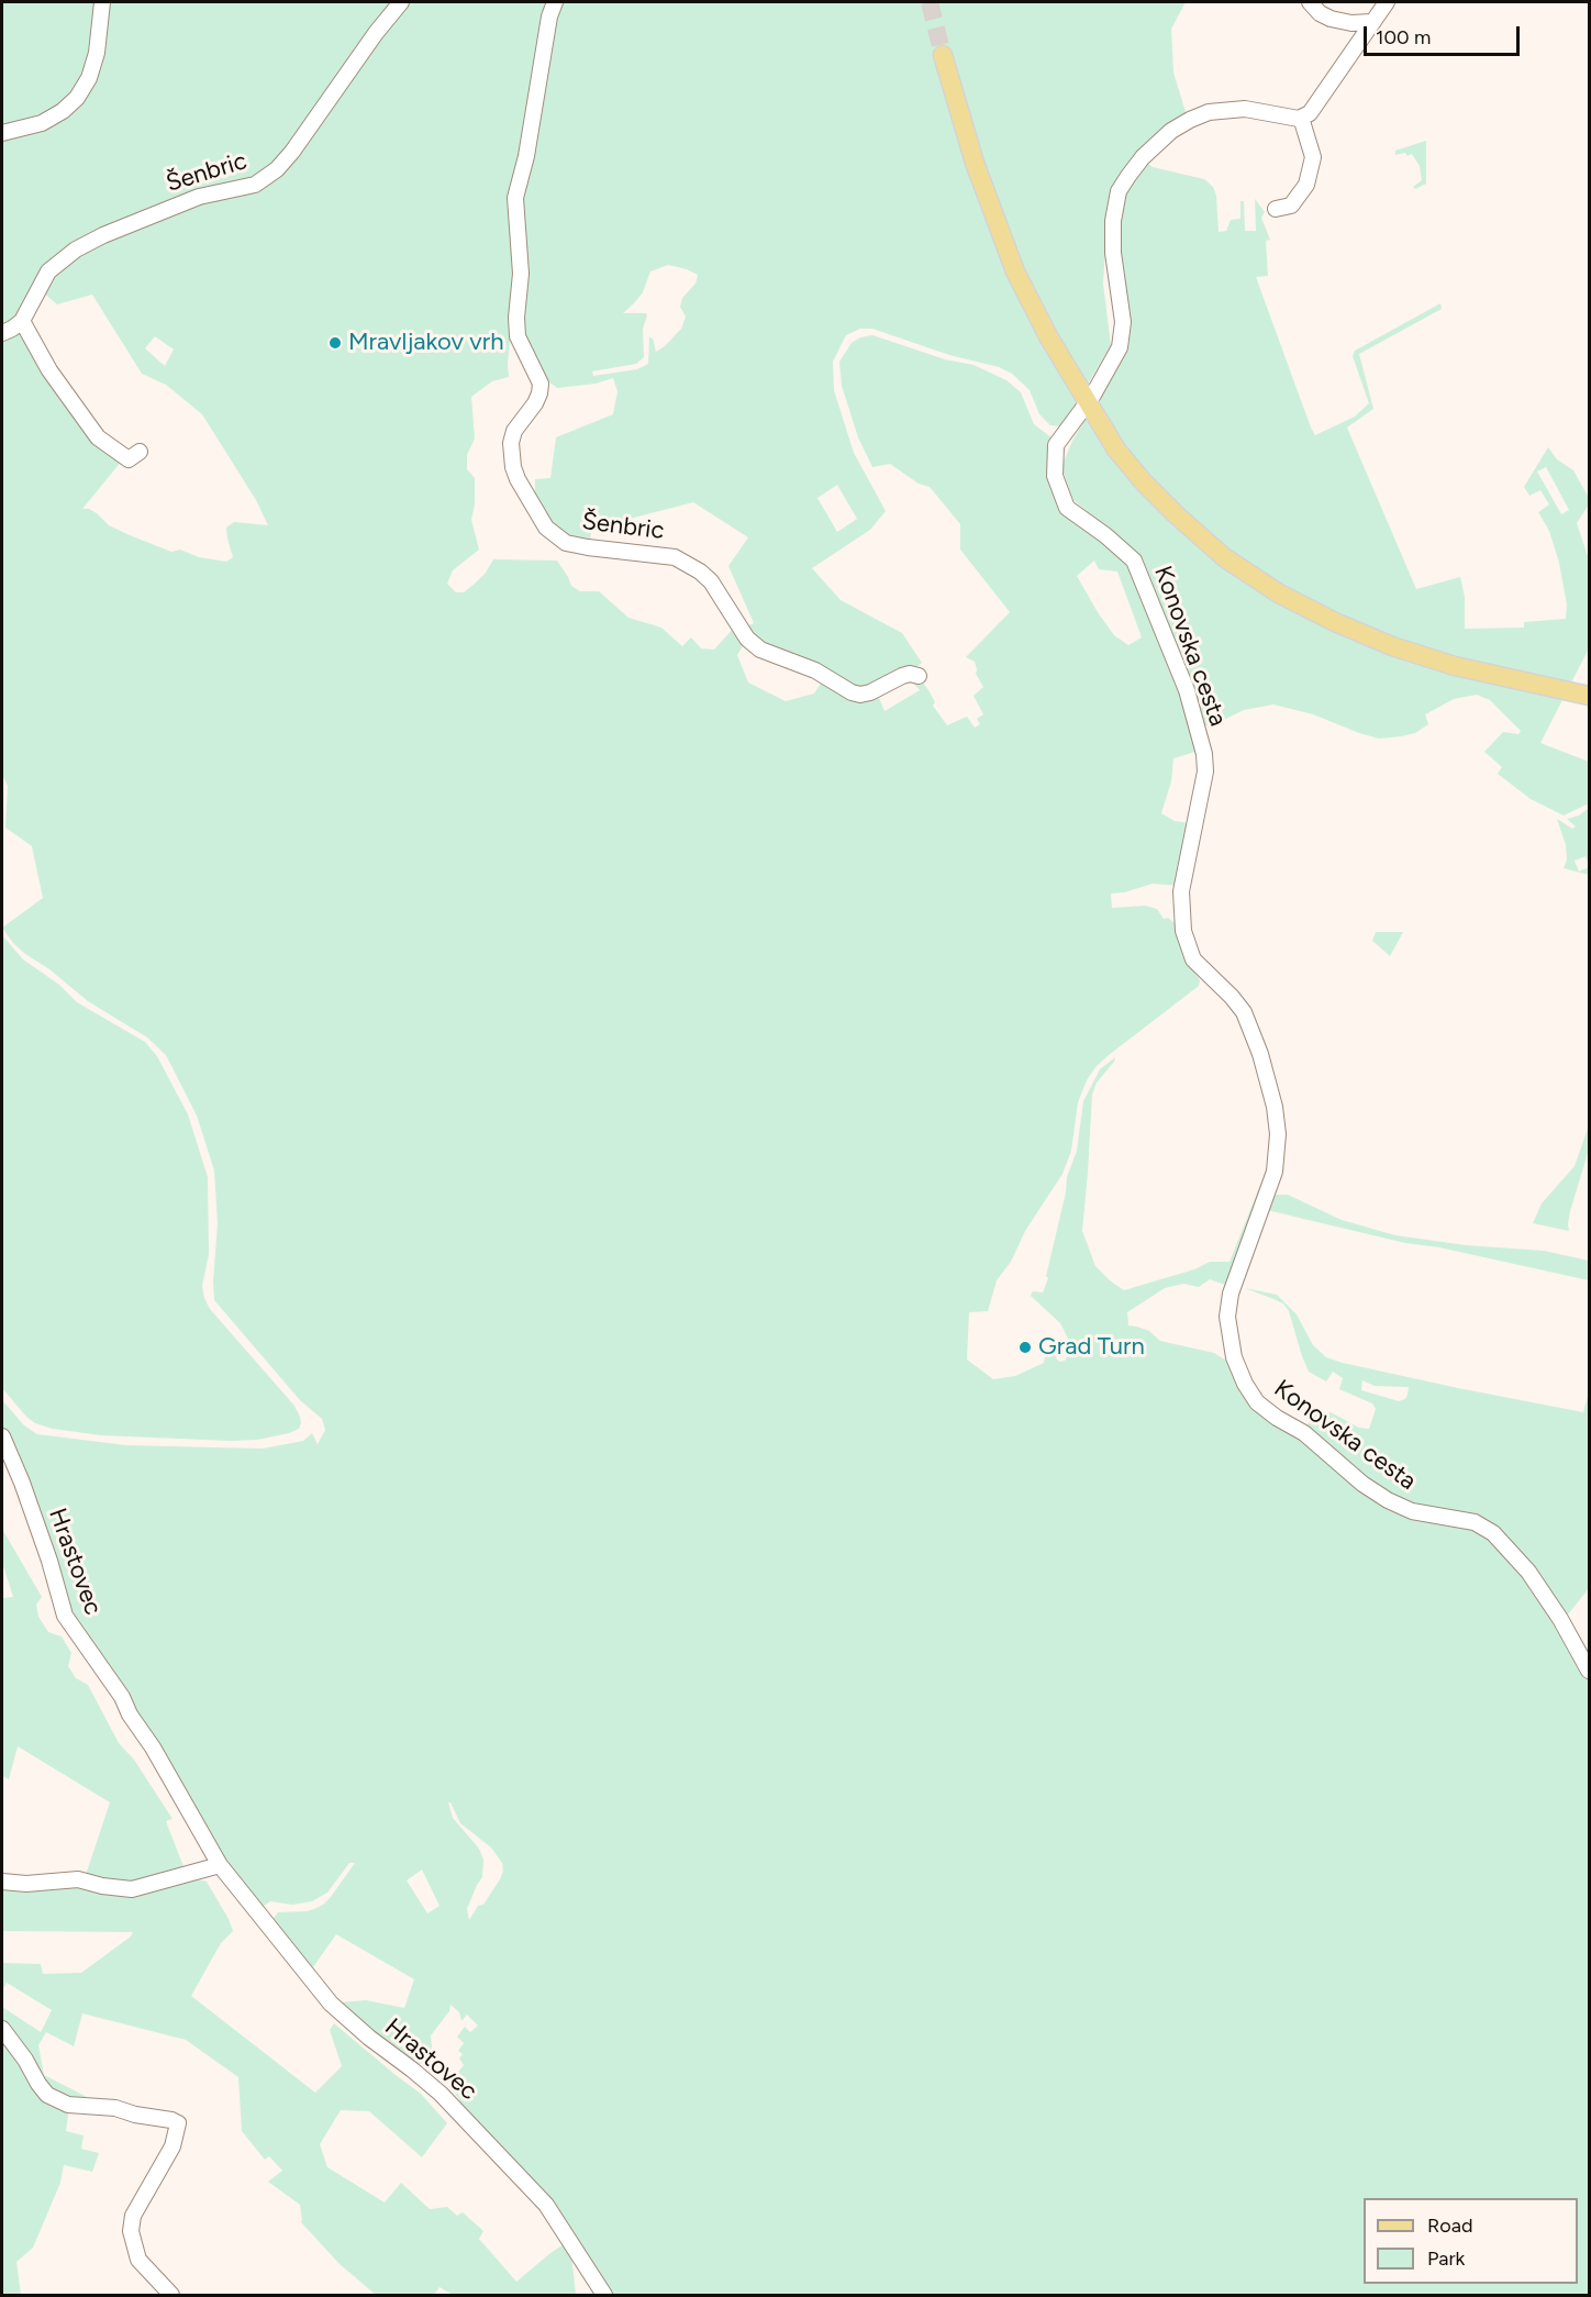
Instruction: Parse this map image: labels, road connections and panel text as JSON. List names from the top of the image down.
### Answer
{
  "streets": {
    "street": ["Šenbric", "Konovska cesta", "Hrastovec"]
  },
  "places": ["Mravljakov vrh", "Grad Turn"],
  "legend": ["Road", "Park"],
  "scale_bar": "100 m"
}
